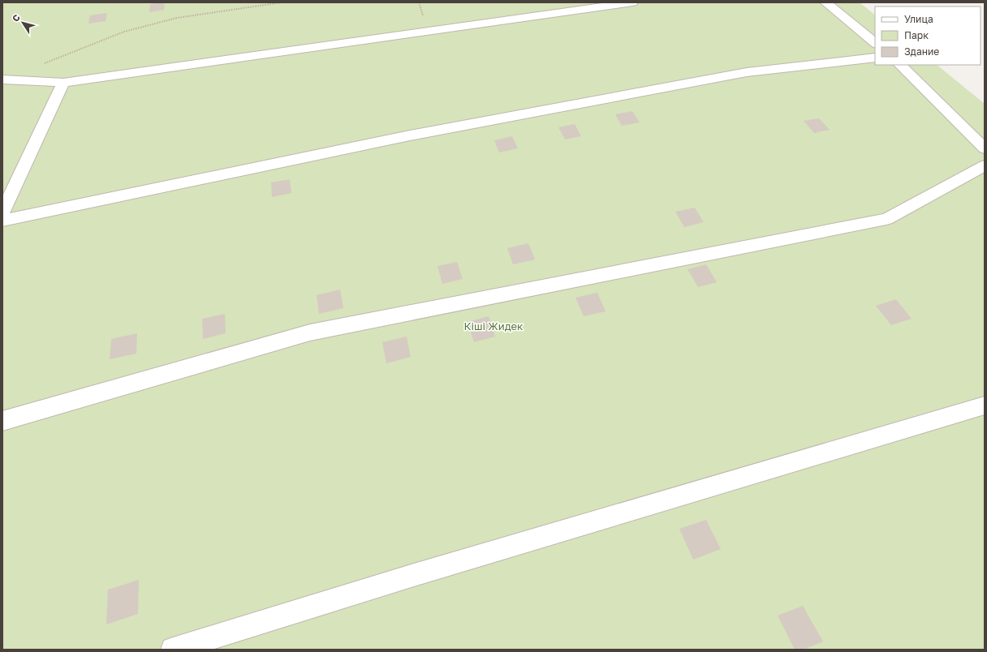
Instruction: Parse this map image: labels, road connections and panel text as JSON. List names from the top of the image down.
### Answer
{
  "parks": ["Кіші Жидек"],
  "legend": ["Улица", "Парк", "Здание"],
  "north": "top left"
}
